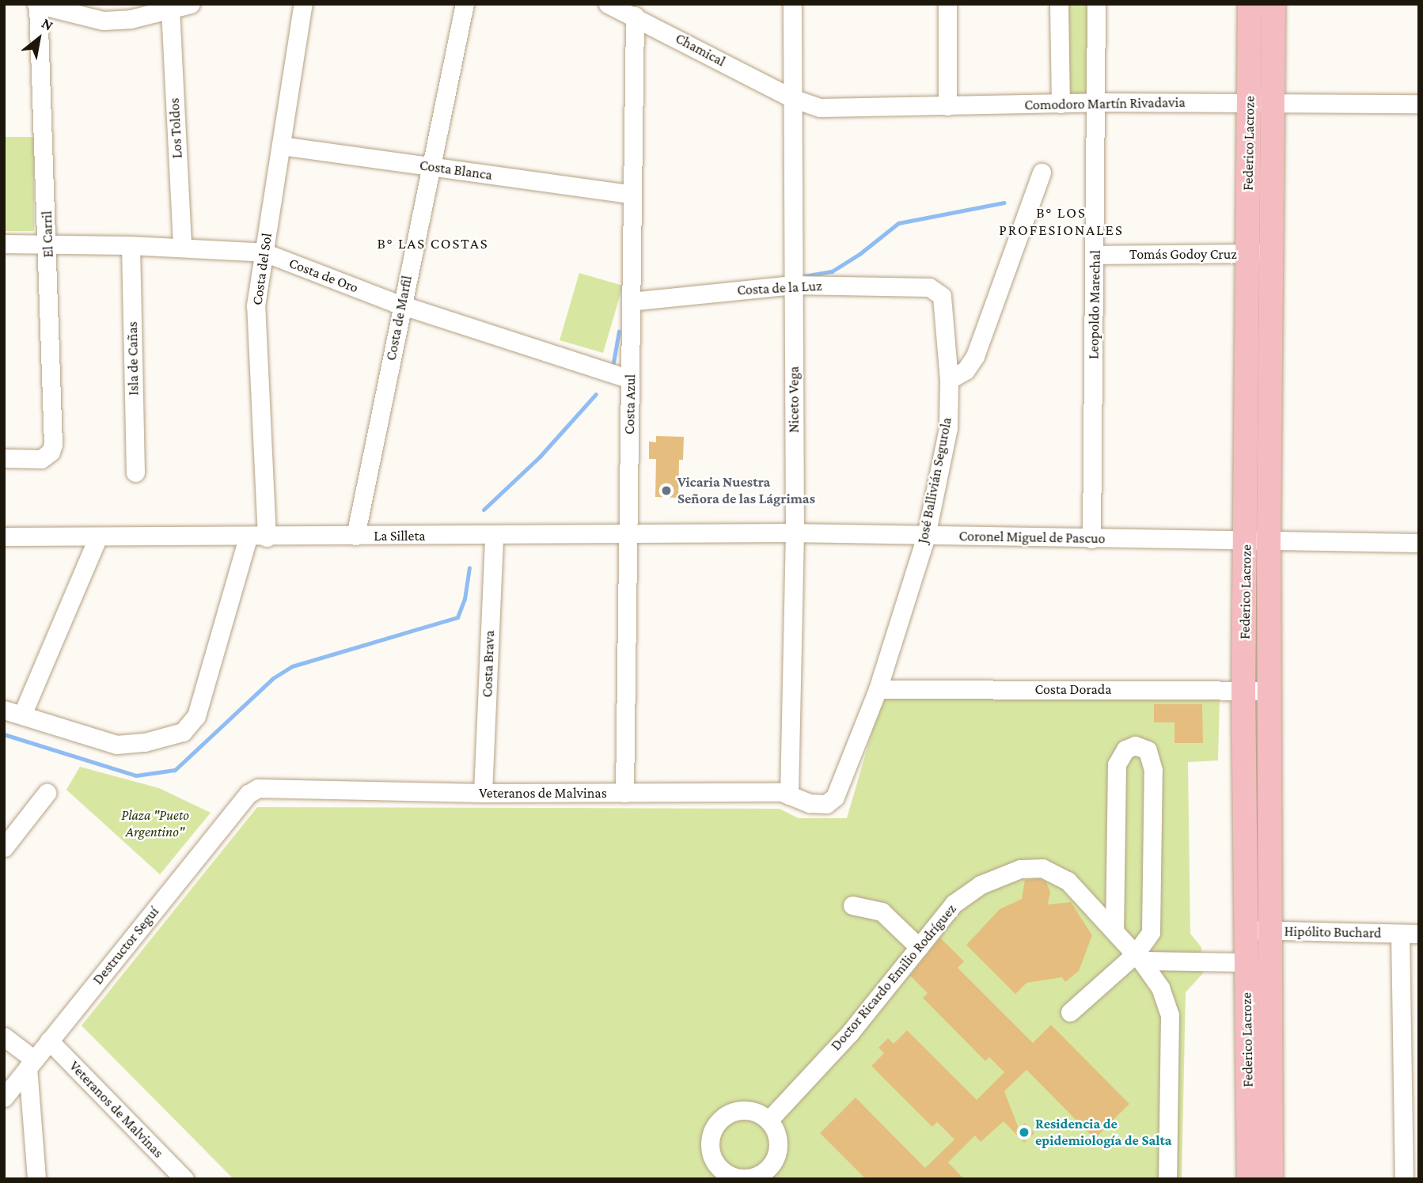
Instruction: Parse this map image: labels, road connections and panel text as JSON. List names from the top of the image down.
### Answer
{
  "streets": {
    "main road": ["Federico Lacroze"],
    "street": [
      "Chamical",
      "Comodoro Martín Rivadavia",
      "Los Toldos",
      "Costa Blanca",
      "El Carril",
      "Tomás Godoy Cruz",
      "Costa del Sol",
      "Costa de Oro",
      "Costa de la Luz",
      "Leopoldo Marechal",
      "Costa de Marfil",
      "Isla de Cañas",
      "Niceto Vega",
      "Costa Azul",
      "José Ballivián Segurola",
      "La Silleta",
      "Coronel Miguel de Pascuo",
      "Costa Brava",
      "Costa Dorada",
      "Veteranos de Malvinas",
      "Hipólito Buchard",
      "Destructor Seguí",
      "Doctor Ricardo Emilio Rodríguez"
    ]
  },
  "crossings": [
    ["Chamical", "Comodoro Martín Rivadavia"],
    ["Chamical", "Niceto Vega"],
    ["Chamical", "Costa Azul"],
    ["Comodoro Martín Rivadavia", "Federico Lacroze"],
    ["Comodoro Martín Rivadavia", "Leopoldo Marechal"],
    ["Comodoro Martín Rivadavia", "Niceto Vega"],
    ["Los Toldos", "Costa de Oro"],
    ["Federico Lacroze", "Tomás Godoy Cruz"],
    ["Federico Lacroze", "Coronel Miguel de Pascuo"],
    ["Federico Lacroze", "Costa Dorada"],
    ["Federico Lacroze", "Hipólito Buchard"],
    ["Costa Blanca", "Costa del Sol"],
    ["Costa Blanca", "Costa de Marfil"],
    ["Costa Blanca", "Costa Azul"],
    ["El Carril", "Costa de Oro"],
    ["Tomás Godoy Cruz", "Leopoldo Marechal"],
    ["Costa del Sol", "Costa de Oro"],
    ["Costa del Sol", "La Silleta"],
    ["Costa de Oro", "Costa de Marfil"],
    ["Costa de Oro", "Isla de Cañas"],
    ["Costa de Oro", "Costa Azul"],
    ["Costa de la Luz", "Niceto Vega"],
    ["Costa de la Luz", "Costa Azul"],
    ["Costa de la Luz", "José Ballivián Segurola"],
    ["Leopoldo Marechal", "Coronel Miguel de Pascuo"],
    ["Costa de Marfil", "La Silleta"],
    ["Niceto Vega", "La Silleta"],
    ["Niceto Vega", "Coronel Miguel de Pascuo"],
    ["Niceto Vega", "Veteranos de Malvinas"],
    ["Costa Azul", "La Silleta"],
    ["Costa Azul", "Veteranos de Malvinas"],
    ["José Ballivián Segurola", "Coronel Miguel de Pascuo"],
    ["José Ballivián Segurola", "Costa Dorada"],
    ["José Ballivián Segurola", "Veteranos de Malvinas"],
    ["La Silleta", "Coronel Miguel de Pascuo"],
    ["La Silleta", "Costa Brava"],
    ["Costa Brava", "Veteranos de Malvinas"],
    ["Veteranos de Malvinas", "Destructor Seguí"]
  ],
  "districts": ["B° LOS PROFESIONALES", "B° LAS COSTAS"],
  "parks": ["Plaza \"Pueto Argentino\""],
  "places": ["Vicaria Nuestra Señora de las Lágrimas", "Residencia de epidemiología de Salta"],
  "north": "top right"
}
